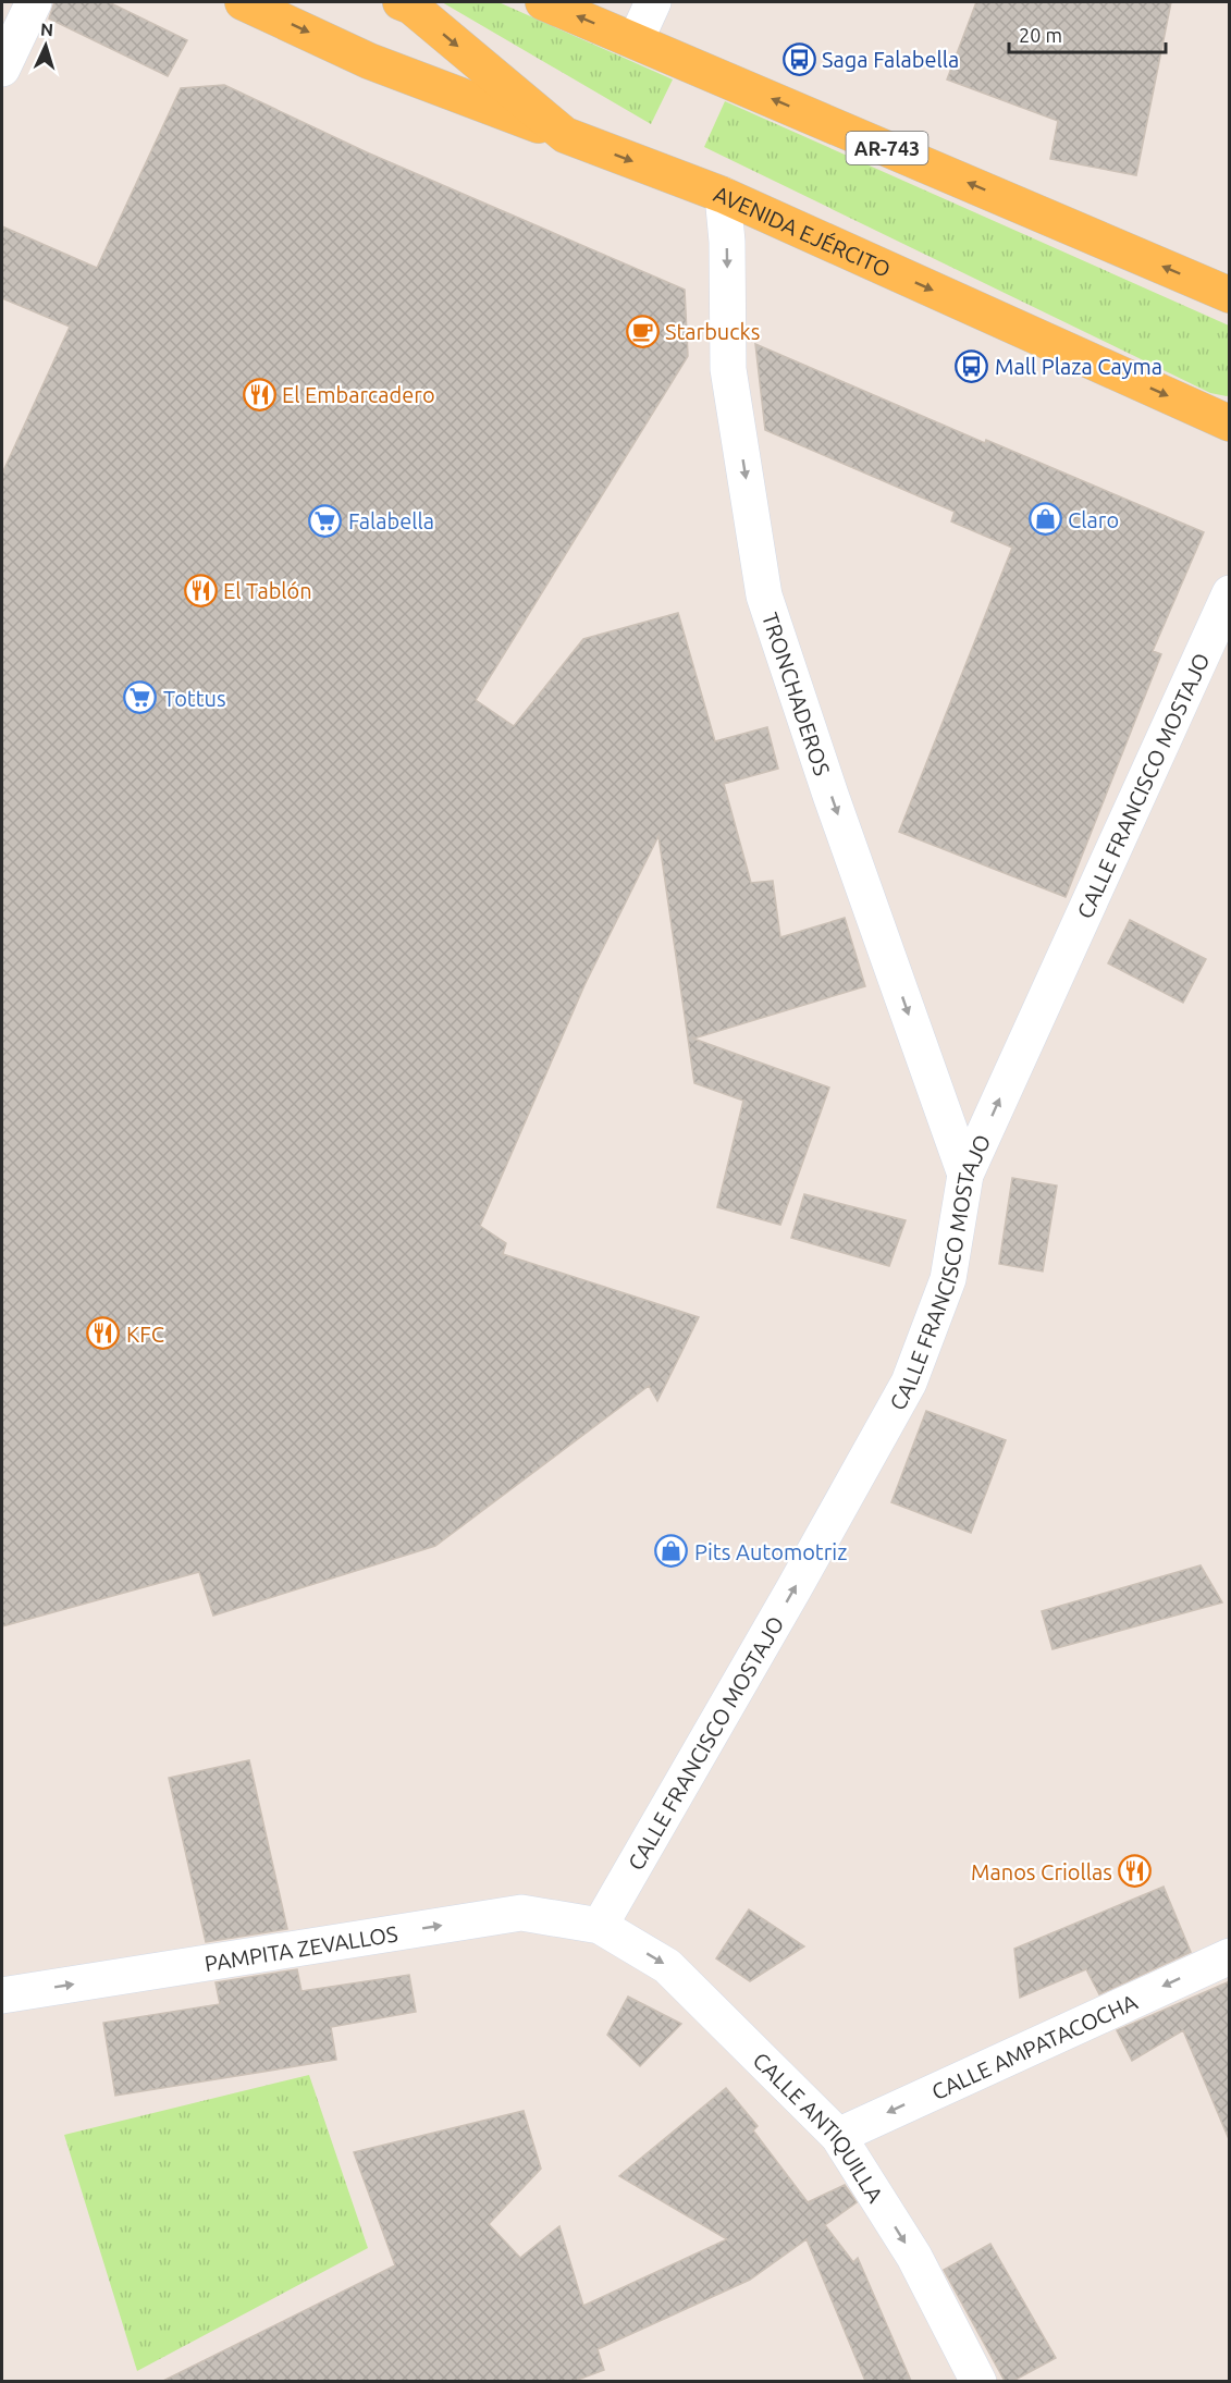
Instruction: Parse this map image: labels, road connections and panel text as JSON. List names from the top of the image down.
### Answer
{
  "streets": {
    "main road": ["AR-743", "AVENIDA EJÉRCITO"],
    "street": [
      "TRONCHADEROS",
      "CALLE FRANCISCO MOSTAJO",
      "PAMPITA ZEVALLOS",
      "CALLE AMPATACOCHA",
      "CALLE ANTIQUILLA"
    ]
  },
  "crossings": [
    ["AVENIDA EJÉRCITO", "TRONCHADEROS"],
    ["TRONCHADEROS", "CALLE FRANCISCO MOSTAJO"],
    ["CALLE FRANCISCO MOSTAJO", "PAMPITA ZEVALLOS"],
    ["CALLE FRANCISCO MOSTAJO", "CALLE ANTIQUILLA"],
    ["PAMPITA ZEVALLOS", "CALLE ANTIQUILLA"],
    ["CALLE AMPATACOCHA", "CALLE ANTIQUILLA"]
  ],
  "one_way": [
    "TRONCHADEROS",
    "CALLE FRANCISCO MOSTAJO",
    "PAMPITA ZEVALLOS",
    "CALLE AMPATACOCHA",
    "CALLE ANTIQUILLA"
  ],
  "places": {
    "bus stop": ["Saga Falabella", "Mall Plaza Cayma"],
    "cafe": ["Starbucks"],
    "restaurant": [
      "El Embarcadero",
      "El Tablón",
      "KFC",
      "Manos Criollas"
    ],
    "shop": ["Claro", "Pits Automotriz"],
    "supermarket": ["Falabella", "Tottus"]
  },
  "scale_bar": "20 m",
  "north": "top"
}
